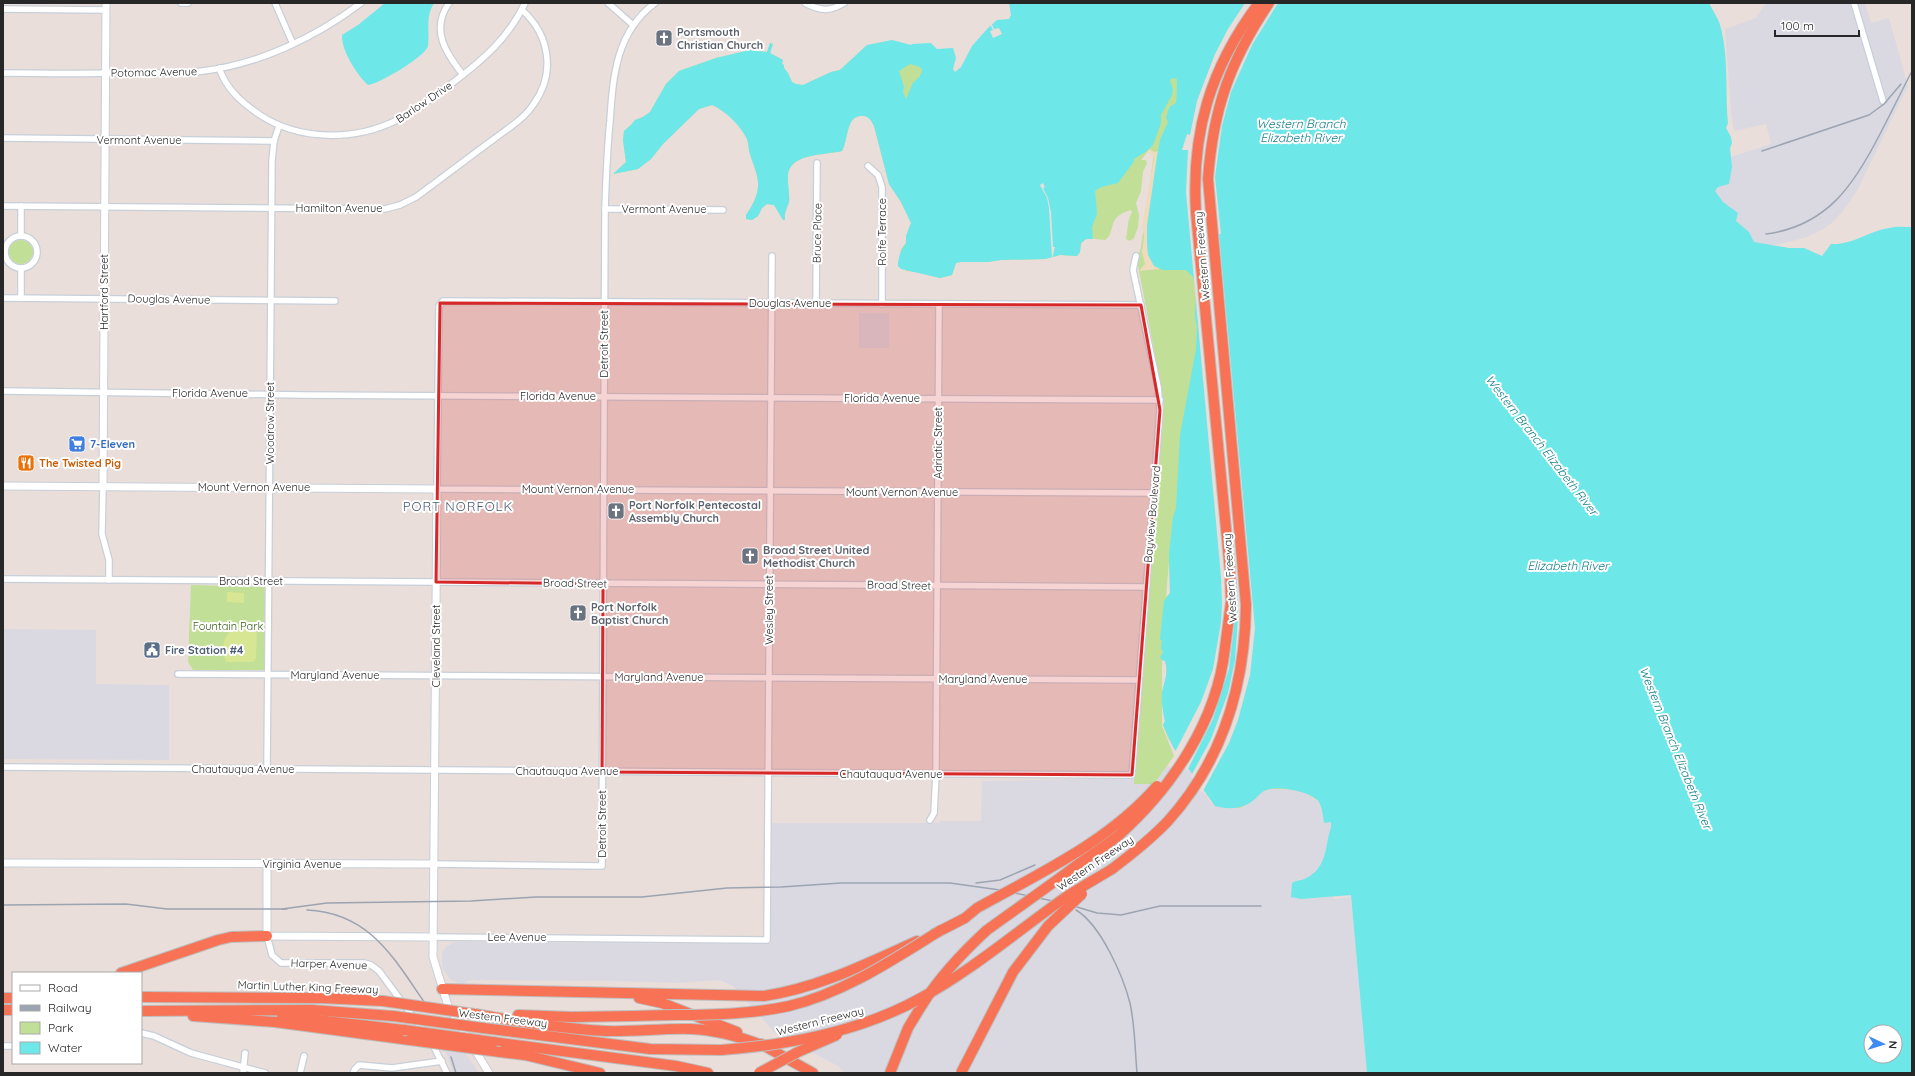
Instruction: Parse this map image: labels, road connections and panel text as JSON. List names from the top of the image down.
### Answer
{
  "streets": {
    "highway": ["Western Freeway", "Martin Luther King Freeway"],
    "street": [
      "Potomac Avenue",
      "Barlow Drive",
      "Vermont Avenue",
      "Hamilton Avenue",
      "Rolfe Terrace",
      "Bruce Place",
      "Hartford Street",
      "Douglas Avenue",
      "Detroit Street",
      "Florida Avenue",
      "Woodrow Street",
      "Adriatic Street",
      "Mount Vernon Avenue",
      "Bayview Boulevard",
      "Broad Street",
      "Wesley Street",
      "Cleveland Street",
      "Maryland Avenue",
      "Chautauqua Avenue",
      "Virginia Avenue",
      "Lee Avenue",
      "Harper Avenue"
    ]
  },
  "crossings": [
    ["Potomac Avenue", "Barlow Drive"],
    ["Potomac Avenue", "Hartford Street"],
    ["Barlow Drive", "Hamilton Avenue"],
    ["Barlow Drive", "Woodrow Street"],
    ["Vermont Avenue", "Hartford Street"],
    ["Vermont Avenue", "Detroit Street"],
    ["Vermont Avenue", "Woodrow Street"],
    ["Hamilton Avenue", "Hartford Street"],
    ["Hamilton Avenue", "Woodrow Street"],
    ["Rolfe Terrace", "Douglas Avenue"],
    ["Bruce Place", "Douglas Avenue"],
    ["Western Freeway", "Martin Luther King Freeway"],
    ["Hartford Street", "Douglas Avenue"],
    ["Hartford Street", "Florida Avenue"],
    ["Hartford Street", "Mount Vernon Avenue"],
    ["Hartford Street", "Broad Street"],
    ["Douglas Avenue", "Detroit Street"],
    ["Douglas Avenue", "Woodrow Street"],
    ["Douglas Avenue", "Adriatic Street"],
    ["Douglas Avenue", "Bayview Boulevard"],
    ["Douglas Avenue", "Wesley Street"],
    ["Douglas Avenue", "Cleveland Street"],
    ["Detroit Street", "Florida Avenue"],
    ["Detroit Street", "Mount Vernon Avenue"],
    ["Detroit Street", "Broad Street"],
    ["Detroit Street", "Maryland Avenue"],
    ["Detroit Street", "Chautauqua Avenue"],
    ["Detroit Street", "Virginia Avenue"],
    ["Florida Avenue", "Woodrow Street"],
    ["Florida Avenue", "Adriatic Street"],
    ["Florida Avenue", "Bayview Boulevard"],
    ["Florida Avenue", "Wesley Street"],
    ["Florida Avenue", "Cleveland Street"],
    ["Woodrow Street", "Mount Vernon Avenue"],
    ["Woodrow Street", "Broad Street"],
    ["Woodrow Street", "Maryland Avenue"],
    ["Woodrow Street", "Chautauqua Avenue"],
    ["Adriatic Street", "Mount Vernon Avenue"],
    ["Adriatic Street", "Broad Street"],
    ["Adriatic Street", "Maryland Avenue"],
    ["Adriatic Street", "Chautauqua Avenue"],
    ["Mount Vernon Avenue", "Bayview Boulevard"],
    ["Mount Vernon Avenue", "Wesley Street"],
    ["Mount Vernon Avenue", "Cleveland Street"],
    ["Bayview Boulevard", "Broad Street"],
    ["Bayview Boulevard", "Maryland Avenue"],
    ["Bayview Boulevard", "Chautauqua Avenue"],
    ["Broad Street", "Wesley Street"],
    ["Broad Street", "Cleveland Street"],
    ["Wesley Street", "Maryland Avenue"],
    ["Wesley Street", "Chautauqua Avenue"],
    ["Wesley Street", "Lee Avenue"],
    ["Cleveland Street", "Maryland Avenue"],
    ["Cleveland Street", "Chautauqua Avenue"],
    ["Cleveland Street", "Virginia Avenue"],
    ["Cleveland Street", "Lee Avenue"],
    ["Lee Avenue", "Harper Avenue"]
  ],
  "districts": ["PORT NORFOLK"],
  "water": ["Western Branch Elizabeth River", "Elizabeth River"],
  "parks": ["Fountain Park"],
  "places": {
    "church": [
      "Portsmouth Christian Church",
      "Port Norfolk Pentecostal Assembly Church",
      "Broad Street United Methodist Church",
      "Port Norfolk Baptist Church"
    ],
    "supermarket": ["7-Eleven"],
    "restaurant": ["The Twisted Pig"],
    "public building": ["Fire Station #4"]
  },
  "legend": [
    "Road",
    "Railway",
    "Park",
    "Water"
  ],
  "scale_bar": "100 m",
  "north": "right"
}
